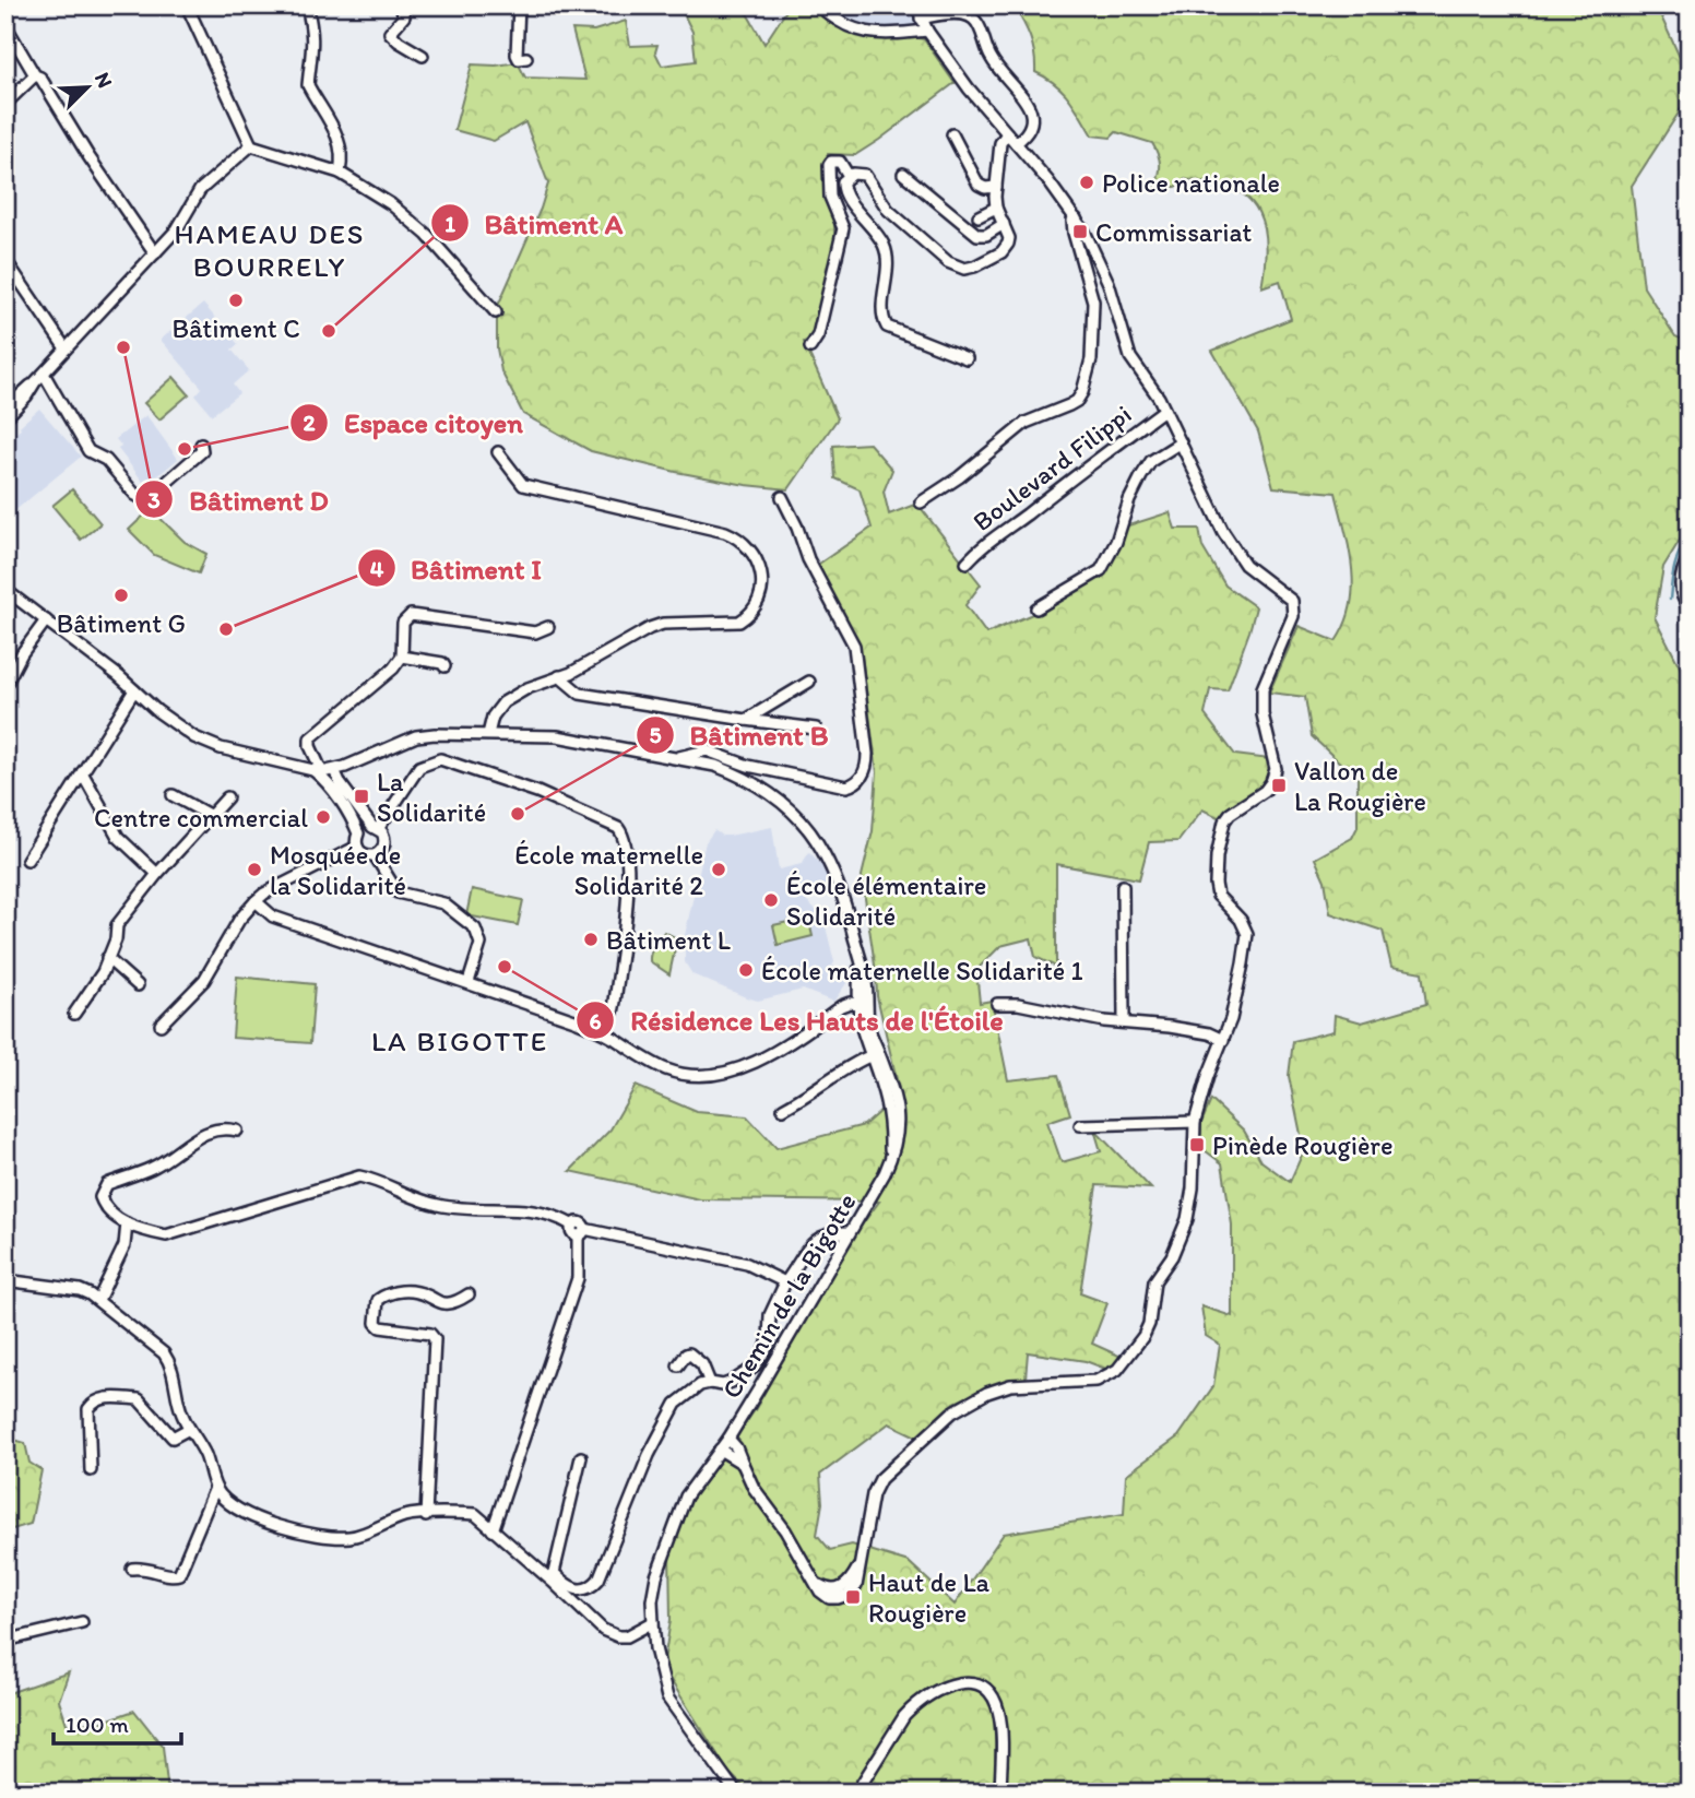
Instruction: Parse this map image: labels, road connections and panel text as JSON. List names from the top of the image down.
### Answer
{
  "streets": {
    "street": ["Boulevard Filippi", "Chemin de la Bigotte"]
  },
  "districts": ["HAMEAU DES BOURRELY", "LA BIGOTTE"],
  "places": {
    "other": [
      "Police nationale",
      "Bâtiment C",
      "Bâtiment A",
      "Bâtiment D",
      "Espace citoyen",
      "Bâtiment G",
      "Bâtiment I",
      "Bâtiment B",
      "Centre commercial",
      "Mosquée de la Solidarité",
      "École maternelle Solidarité 2",
      "École élémentaire Solidarité",
      "Bâtiment L",
      "Résidence Les Hauts de l'Étoile",
      "École maternelle Solidarité 1"
    ],
    "transit": [
      "Commissariat",
      "Vallon de La Rougière",
      "La Solidarité",
      "Pinède Rougière",
      "Haut de La Rougière"
    ]
  },
  "scale_bar": "100 m",
  "north": "top right"
}
